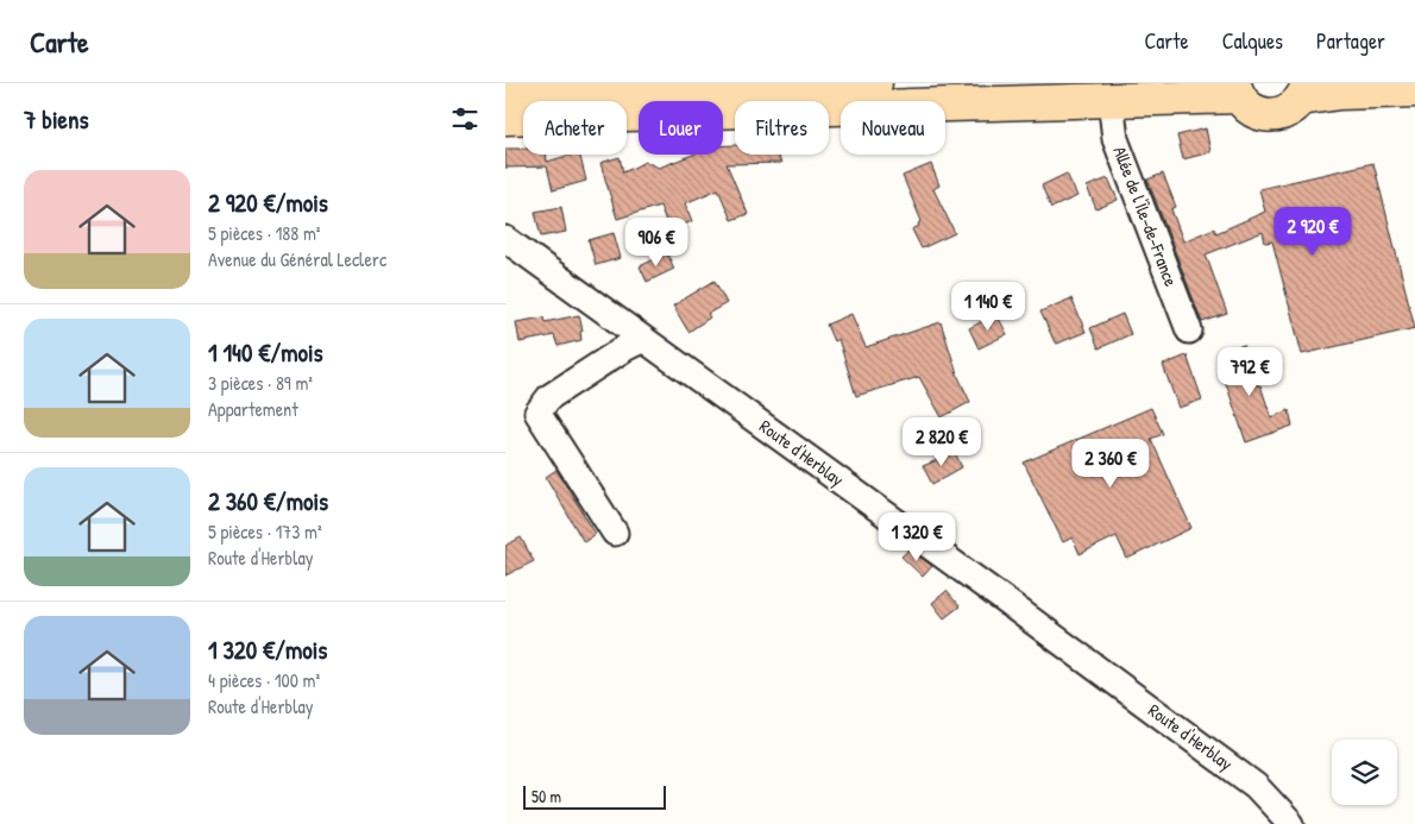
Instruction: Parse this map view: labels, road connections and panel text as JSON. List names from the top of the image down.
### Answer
{
  "streets": {
    "street": ["Allée de l'Île-de-France", "Route d'Herblay"]
  },
  "scale_bar": "50 m",
  "page": {
    "header": "Carte",
    "nav": ["Carte", "Calques", "Partager"],
    "heading": "7 biens",
    "chip": [
      "Acheter",
      "Louer",
      "Filtres",
      "Nouveau"
    ],
    "list": [
      {
        "name": "2 920 €/mois",
        "note": "5 pièces · 188 m² · Avenue du Général Leclerc"
      },
      {
        "name": "1 140 €/mois",
        "note": "3 pièces · 89 m² · Appartement"
      },
      {
        "name": "2 360 €/mois",
        "note": "5 pièces · 173 m² · Route d'Herblay"
      },
      {
        "name": "1 320 €/mois",
        "note": "4 pièces · 100 m² · Route d'Herblay"
      }
    ],
    "price": [
      "2 920 €",
      "906 €",
      "1 140 €",
      "792 €",
      "2 820 €",
      "2 360 €",
      "1 320 €"
    ],
    "scale": "50 m"
  }
}
